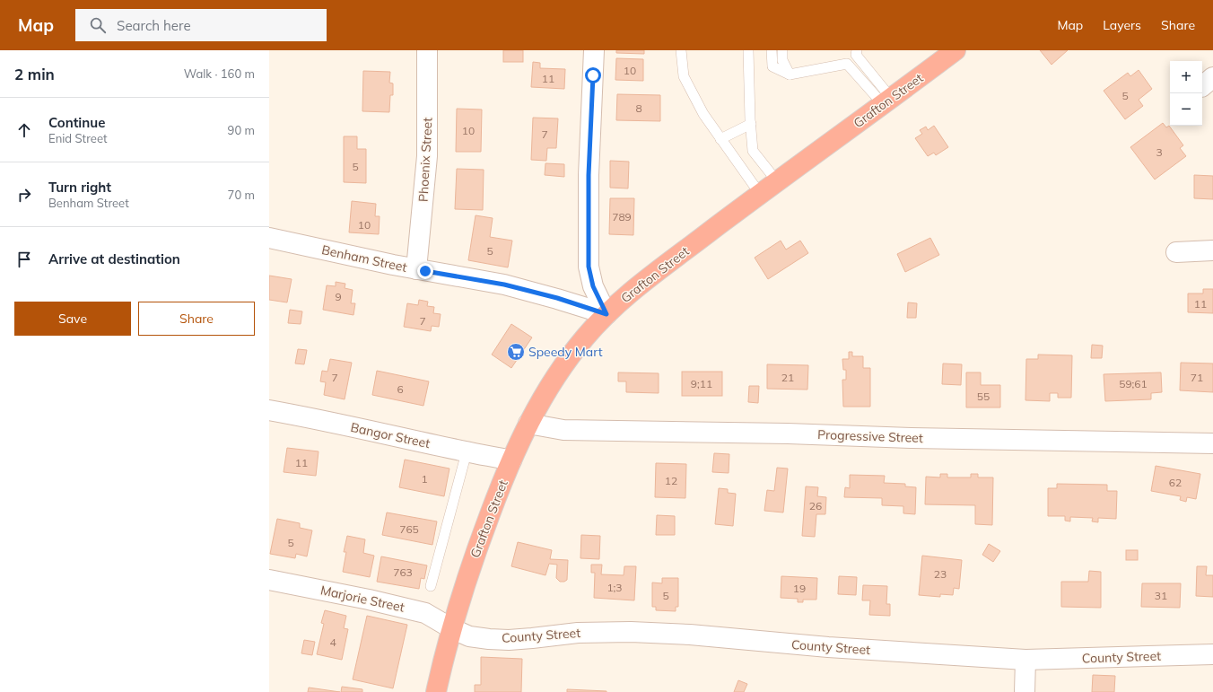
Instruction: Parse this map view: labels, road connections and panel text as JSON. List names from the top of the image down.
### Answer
{
  "streets": {
    "highway": ["Grafton Street"],
    "street": [
      "Phoenix Street",
      "Benham Street",
      "Bangor Street",
      "Progressive Street",
      "Marjorie Street",
      "County Street"
    ]
  },
  "crossings": [
    ["Grafton Street", "Benham Street"],
    ["Grafton Street", "Bangor Street"],
    ["Grafton Street", "Progressive Street"],
    ["Grafton Street", "Marjorie Street"],
    ["Grafton Street", "County Street"],
    ["Phoenix Street", "Benham Street"],
    ["Marjorie Street", "County Street"]
  ],
  "places": {
    "supermarket": ["Speedy Mart"]
  },
  "house_numbers": [
    "10",
    "11",
    "5",
    "8",
    "10",
    "7",
    "3",
    "5",
    "789",
    "10",
    "5",
    "9",
    "11",
    "7",
    "7",
    "21",
    "71",
    "9;11",
    "59;61",
    "6",
    "55",
    "11",
    "1",
    "12",
    "62",
    "26",
    "765",
    "5",
    "763",
    "23",
    "1;3",
    "19",
    "5",
    "31",
    "4"
  ],
  "page": {
    "header": "Map",
    "search": "Search here",
    "nav": ["Map", "Layers", "Share"],
    "heading": ["2 min", "Walk · 160 m"],
    "map_buttons": ["+", "−"],
    "list": [
      ["Continue", "Enid Street", "90 m"],
      ["Turn right", "Benham Street", "70 m"],
      "Arrive at destination"
    ],
    "buttons": ["Save", "Share"]
  }
}
